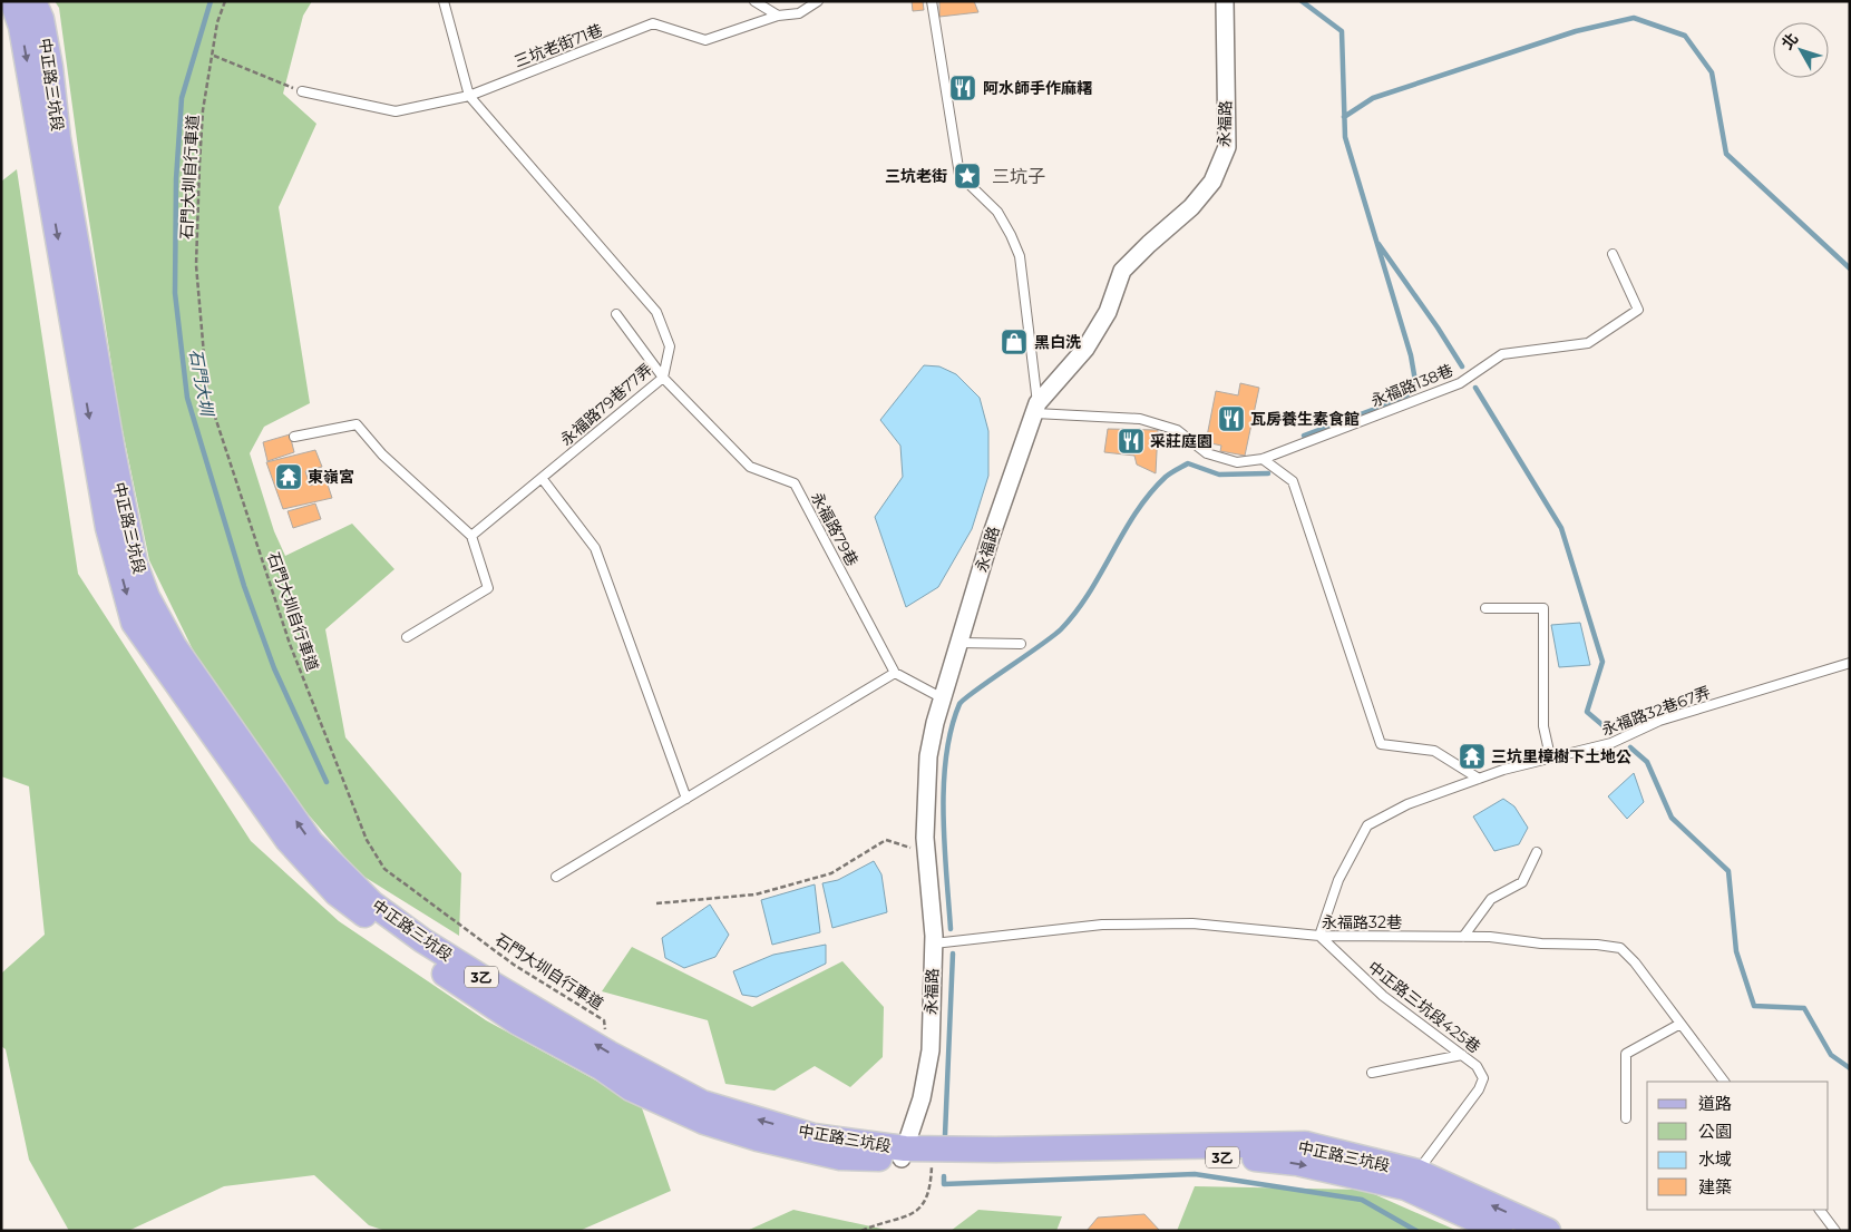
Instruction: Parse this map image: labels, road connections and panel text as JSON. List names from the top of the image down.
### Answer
{
  "streets": {
    "main road": ["中正路三坑段", "3乙"],
    "street": ["永福路"],
    "lane": [
      "三坑老街71巷",
      "永福路138巷",
      "永福路79巷77弄",
      "永福路79巷",
      "永福路32巷67弄",
      "永福路32巷",
      "中正路三坑段425巷"
    ],
    "path": ["石門大圳自行車道"]
  },
  "crossings": [
    ["三坑老街71巷", "永福路79巷77弄"],
    ["中正路三坑段", "永福路"],
    ["中正路三坑段", "石門大圳自行車道"],
    ["中正路三坑段", "中正路三坑段425巷"],
    ["永福路", "永福路138巷"],
    ["永福路", "永福路32巷"],
    ["永福路79巷77弄", "永福路79巷"],
    ["永福路32巷67弄", "永福路32巷"],
    ["永福路32巷67弄", "中正路三坑段425巷"],
    ["永福路32巷", "中正路三坑段425巷"]
  ],
  "districts": ["三坑子"],
  "water": ["石門大圳"],
  "places": {
    "restaurant": ["阿水師手作麻糬", "瓦房養生素食館", "采莊庭園"],
    "place": ["三坑老街"],
    "shop": ["黑白洗"],
    "temple": ["東嶺宮", "三坑里樟樹下土地公"]
  },
  "legend": [
    "道路",
    "公園",
    "水域",
    "建築"
  ],
  "north": "top left"
}
